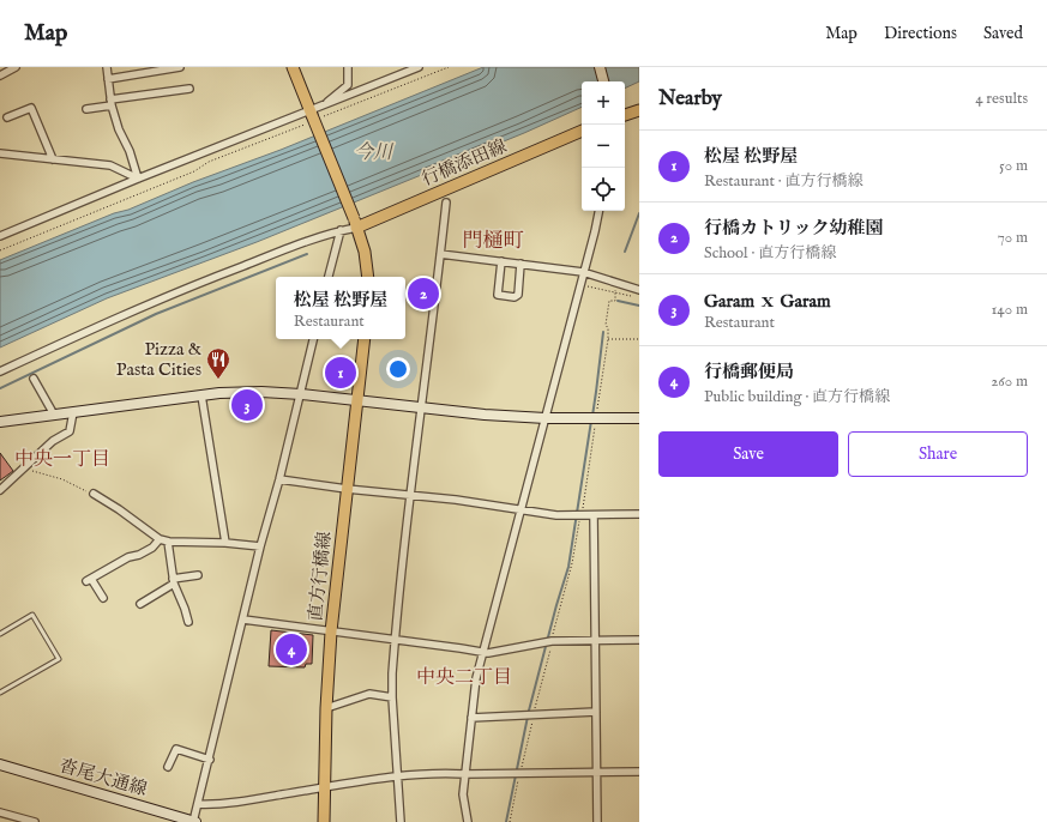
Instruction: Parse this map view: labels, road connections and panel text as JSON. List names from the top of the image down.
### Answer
{
  "streets": {
    "main road": ["行橋添田線", "直方行橋線"],
    "street": ["沓尾大通線"]
  },
  "districts": ["門樋町", "中央一丁目", "中央二丁目"],
  "water": ["今川"],
  "places": {
    "restaurant": ["Pizza & Pasta Cities"]
  },
  "page": {
    "header": "Map",
    "nav": ["Map", "Directions", "Saved"],
    "heading": ["Nearby", "4 results"],
    "map_buttons": ["+", "−"],
    "list": [
      {
        "mark": "1",
        "name": "松屋 松野屋",
        "note": "Restaurant · 直方行橋線",
        "value": "50 m"
      },
      {
        "mark": "2",
        "name": "行橋カトリック幼稚園",
        "note": "School · 直方行橋線",
        "value": "70 m"
      },
      {
        "mark": "3",
        "name": "Garam ｘ Garam",
        "note": "Restaurant",
        "value": "140 m"
      },
      {
        "mark": "4",
        "name": "行橋郵便局",
        "note": "Public building · 直方行橋線",
        "value": "260 m"
      }
    ],
    "pins": [
      "2",
      "1",
      "3",
      "4"
    ],
    "popup": ["松屋 松野屋", "Restaurant"],
    "buttons": ["Save", "Share"]
  }
}
